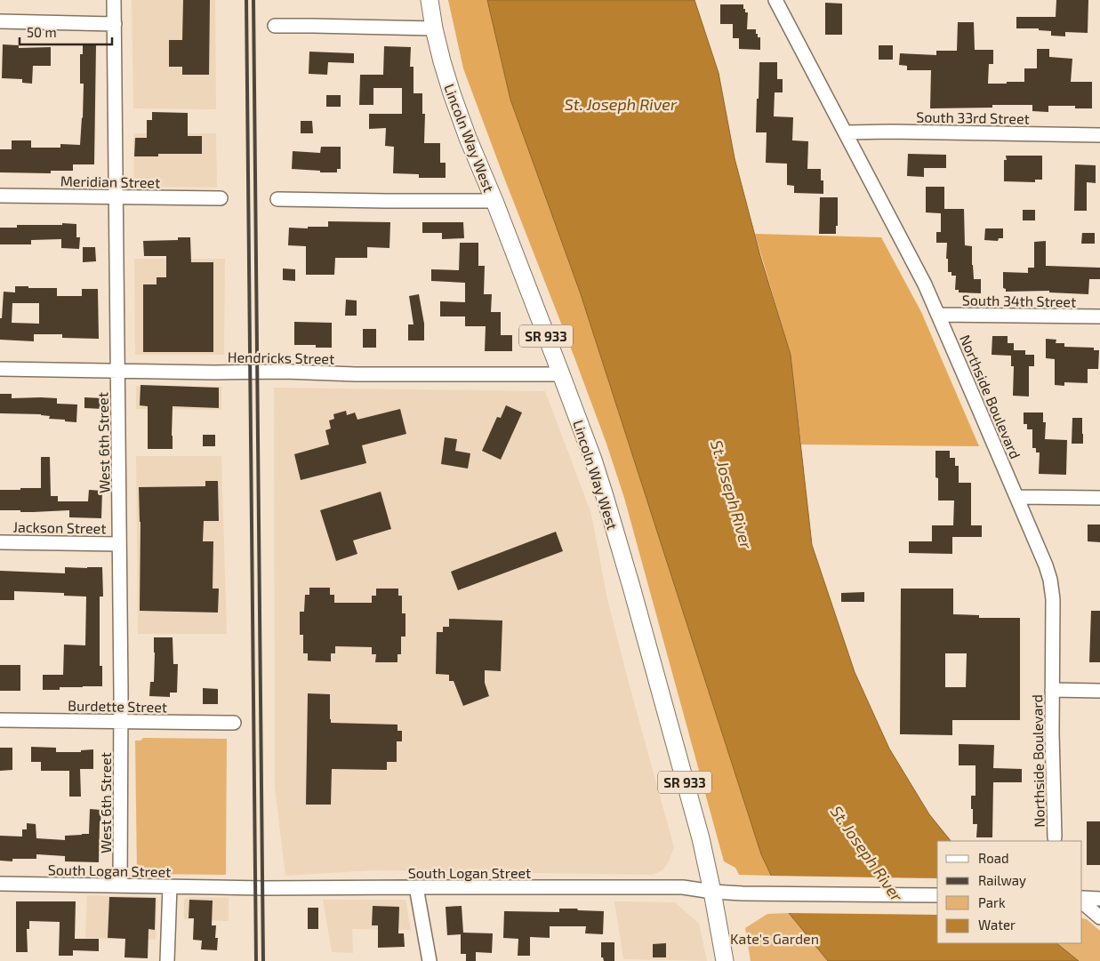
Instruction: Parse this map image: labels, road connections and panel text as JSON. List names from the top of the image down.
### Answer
{
  "streets": {
    "main road": ["Lincoln Way West", "SR 933"],
    "street": [
      "South 33rd Street",
      "Meridian Street",
      "South 34th Street",
      "Hendricks Street",
      "Northside Boulevard",
      "West 6th Street",
      "Jackson Street",
      "Burdette Street",
      "South Logan Street"
    ]
  },
  "crossings": [
    ["South 33rd Street", "Northside Boulevard"],
    ["Lincoln Way West", "Hendricks Street"],
    ["Lincoln Way West", "South Logan Street"],
    ["Meridian Street", "West 6th Street"],
    ["South 34th Street", "Northside Boulevard"],
    ["Hendricks Street", "West 6th Street"],
    ["West 6th Street", "Jackson Street"],
    ["West 6th Street", "Burdette Street"],
    ["West 6th Street", "South Logan Street"]
  ],
  "water": ["St. Joseph River"],
  "parks": ["Kate's Garden"],
  "legend": [
    "Road",
    "Railway",
    "Park",
    "Water"
  ],
  "scale_bar": "50 m"
}
